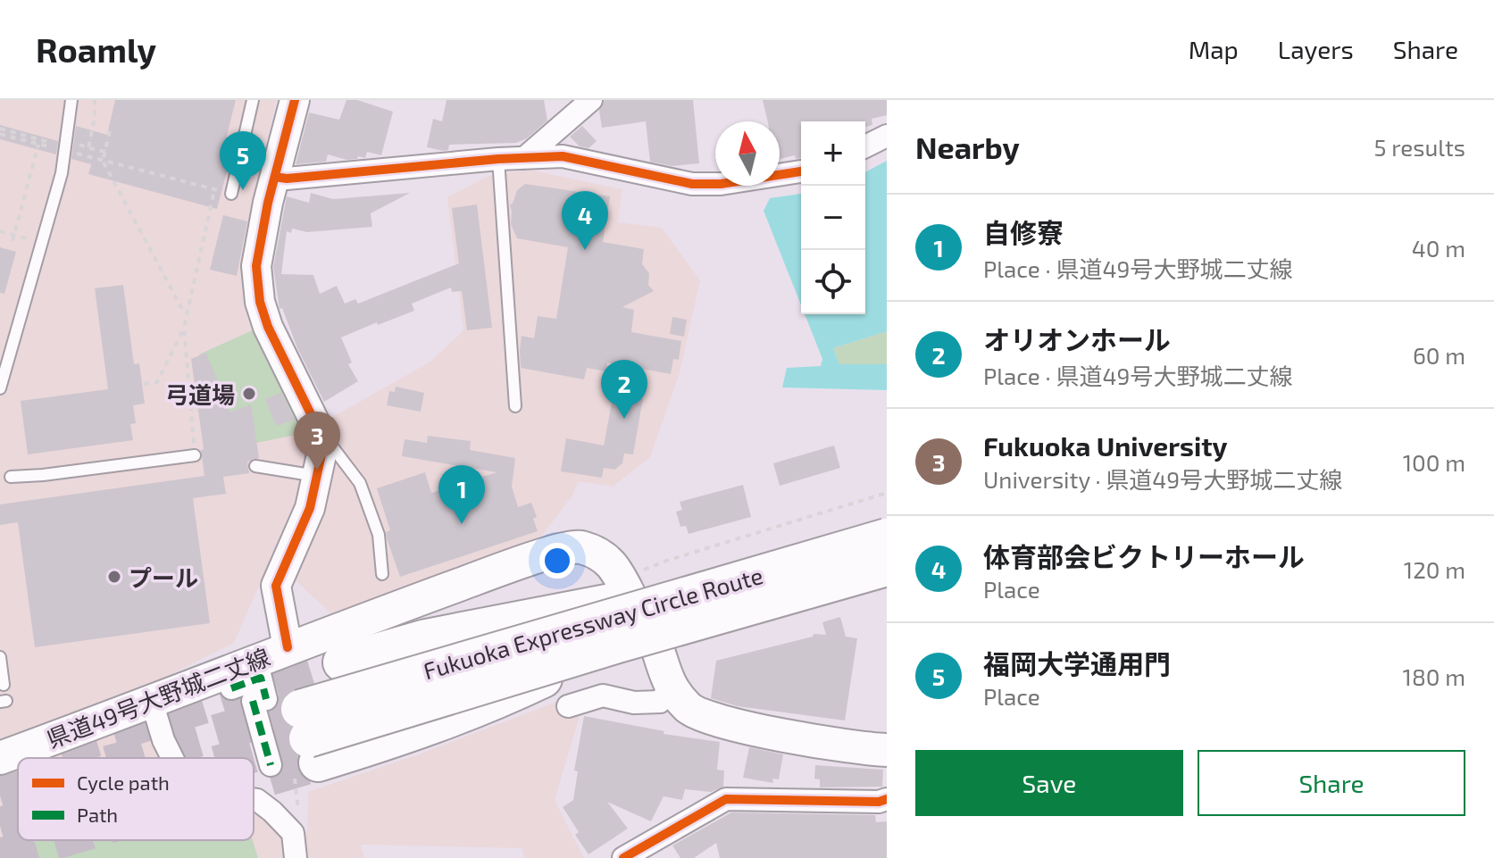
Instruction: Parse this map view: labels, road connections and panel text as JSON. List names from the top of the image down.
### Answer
{
  "streets": {
    "highway": ["Fukuoka Expressway Circle Route"],
    "main road": ["県道49号大野城二丈線"]
  },
  "places": ["弓道場", "プール"],
  "legend": ["Cycle path", "Path"],
  "north": "top",
  "page": {
    "header": "Roamly",
    "nav": ["Map", "Layers", "Share"],
    "heading": ["Nearby", "5 results"],
    "map_buttons": ["+", "−"],
    "pins": [
      "5",
      "4",
      "2",
      "3",
      "1"
    ],
    "list": [
      {
        "mark": "1",
        "name": "自修寮",
        "note": "Place · 県道49号大野城二丈線",
        "value": "40 m"
      },
      {
        "mark": "2",
        "name": "オリオンホール",
        "note": "Place · 県道49号大野城二丈線",
        "value": "60 m"
      },
      {
        "mark": "3",
        "name": "Fukuoka University",
        "note": "University · 県道49号大野城二丈線",
        "value": "100 m"
      },
      {
        "mark": "4",
        "name": "体育部会ビクトリーホール",
        "note": "Place",
        "value": "120 m"
      },
      {
        "mark": "5",
        "name": "福岡大学通用門",
        "note": "Place",
        "value": "180 m"
      }
    ],
    "buttons": ["Save", "Share"]
  }
}
